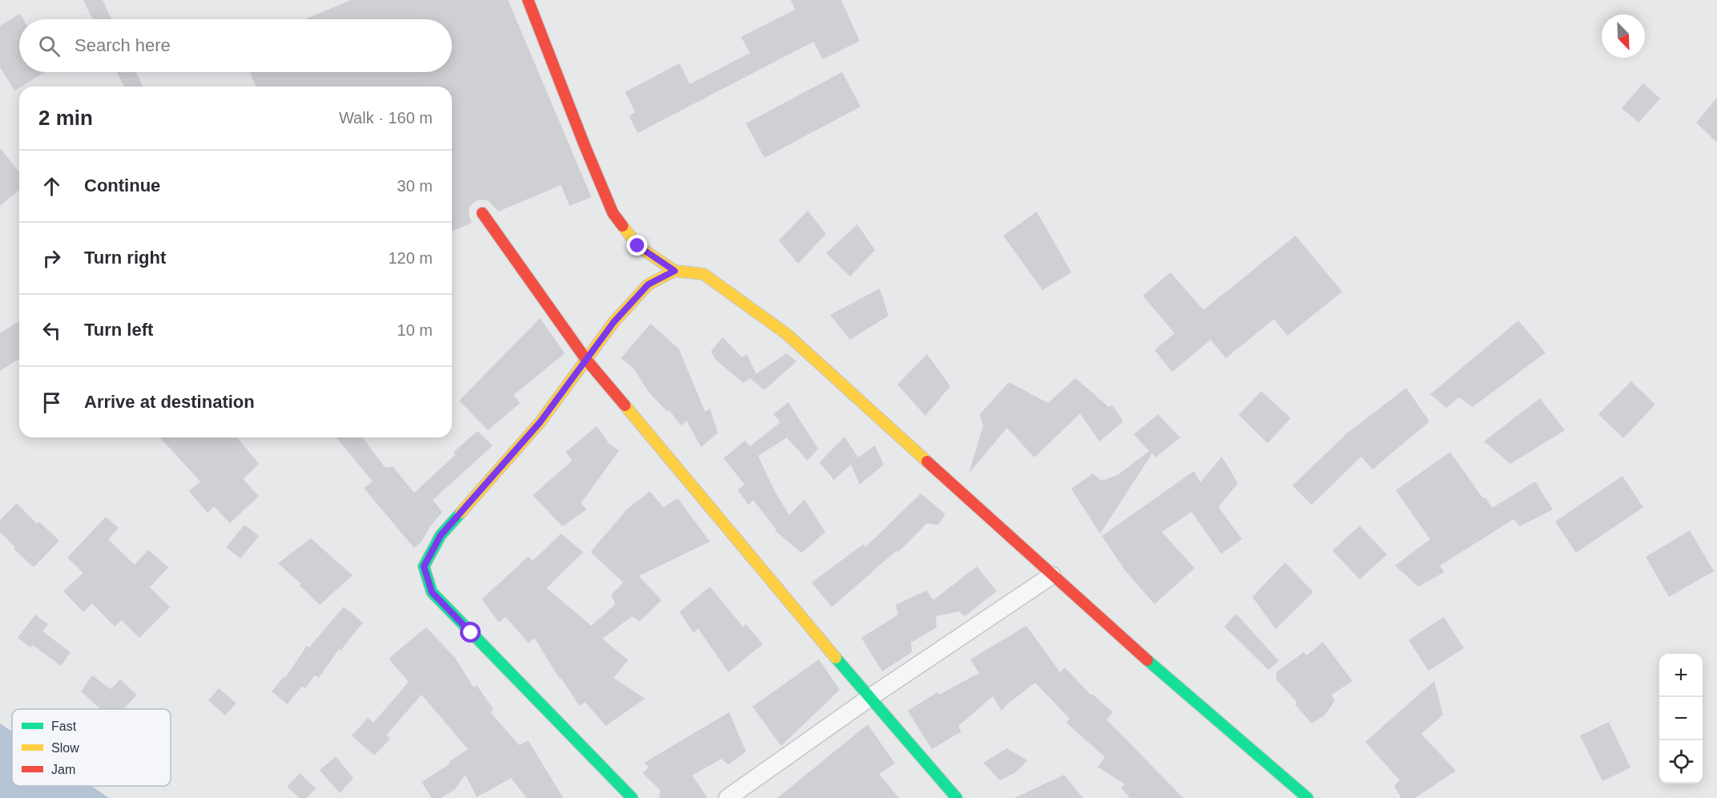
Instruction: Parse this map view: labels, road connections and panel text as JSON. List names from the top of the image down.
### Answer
{
  "legend": ["Fast", "Slow", "Jam"],
  "north": "bottom right",
  "page": {
    "search": "Search here",
    "heading": ["2 min", "Walk · 160 m"],
    "list": [
      ["Continue", "30 m"],
      ["Turn right", "120 m"],
      ["Turn left", "10 m"],
      "Arrive at destination"
    ],
    "map_buttons": ["+", "−"]
  }
}
